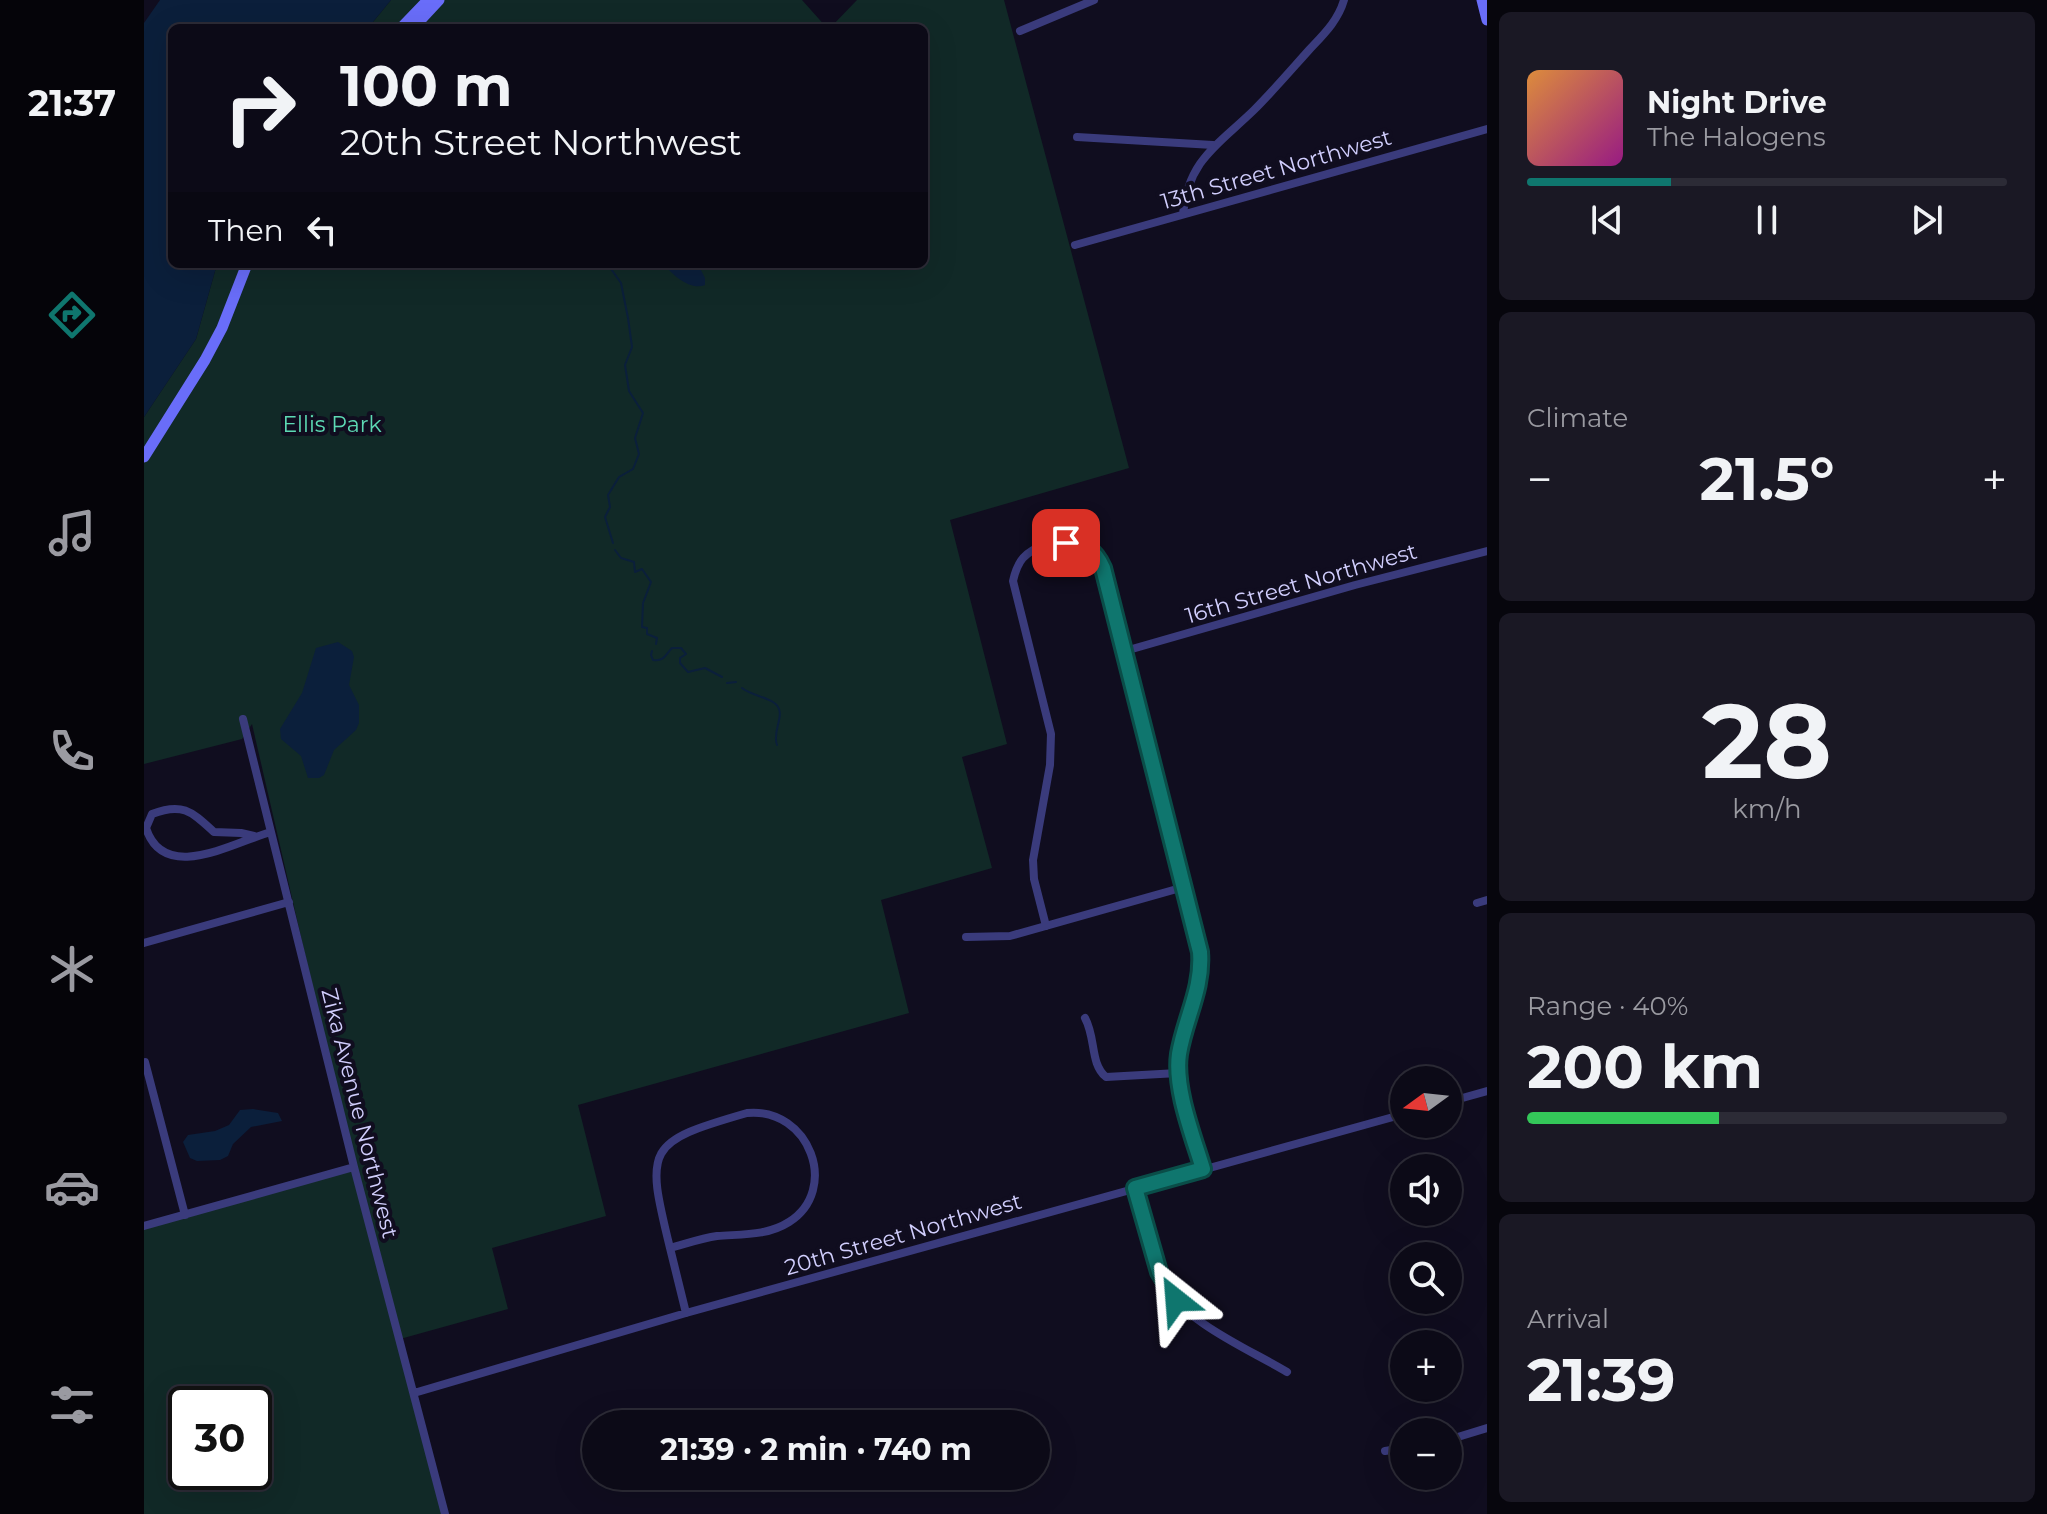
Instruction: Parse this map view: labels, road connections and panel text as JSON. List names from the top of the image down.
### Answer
{
  "streets": {
    "street": [
      "13th Street Northwest",
      "16th Street Northwest",
      "Zika Avenue Northwest",
      "20th Street Northwest"
    ]
  },
  "crossings": [
    ["Zika Avenue Northwest", "20th Street Northwest"]
  ],
  "parks": ["Ellis Park"],
  "north": "left",
  "page": {
    "tabs": "21:37",
    "turn": ["100 m", "20th Street Northwest"],
    "song": ["Night Drive", "The Halogens"],
    "then": "Then",
    "tile": [
      "Climate",
      ["28", "km/h"],
      ["Range · 40%", "200 km"],
      ["Arrival", "21:39"]
    ],
    "heat": ["−", "21.5°", "+"],
    "map_buttons": ["+", "−"],
    "limit": "30",
    "trip": "21:39 · 2 min · 740 m"
  }
}
